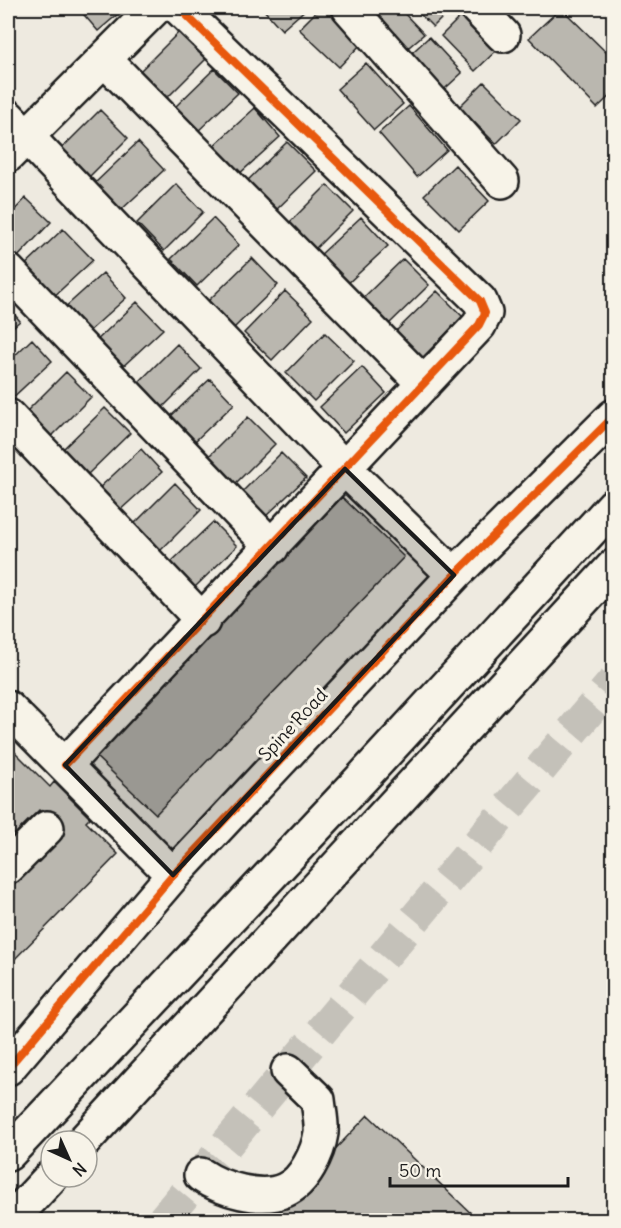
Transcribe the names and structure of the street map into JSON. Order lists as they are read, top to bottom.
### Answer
{
  "streets": {
    "street": ["Spine Road"]
  },
  "scale_bar": "50 m",
  "north": "bottom right"
}
